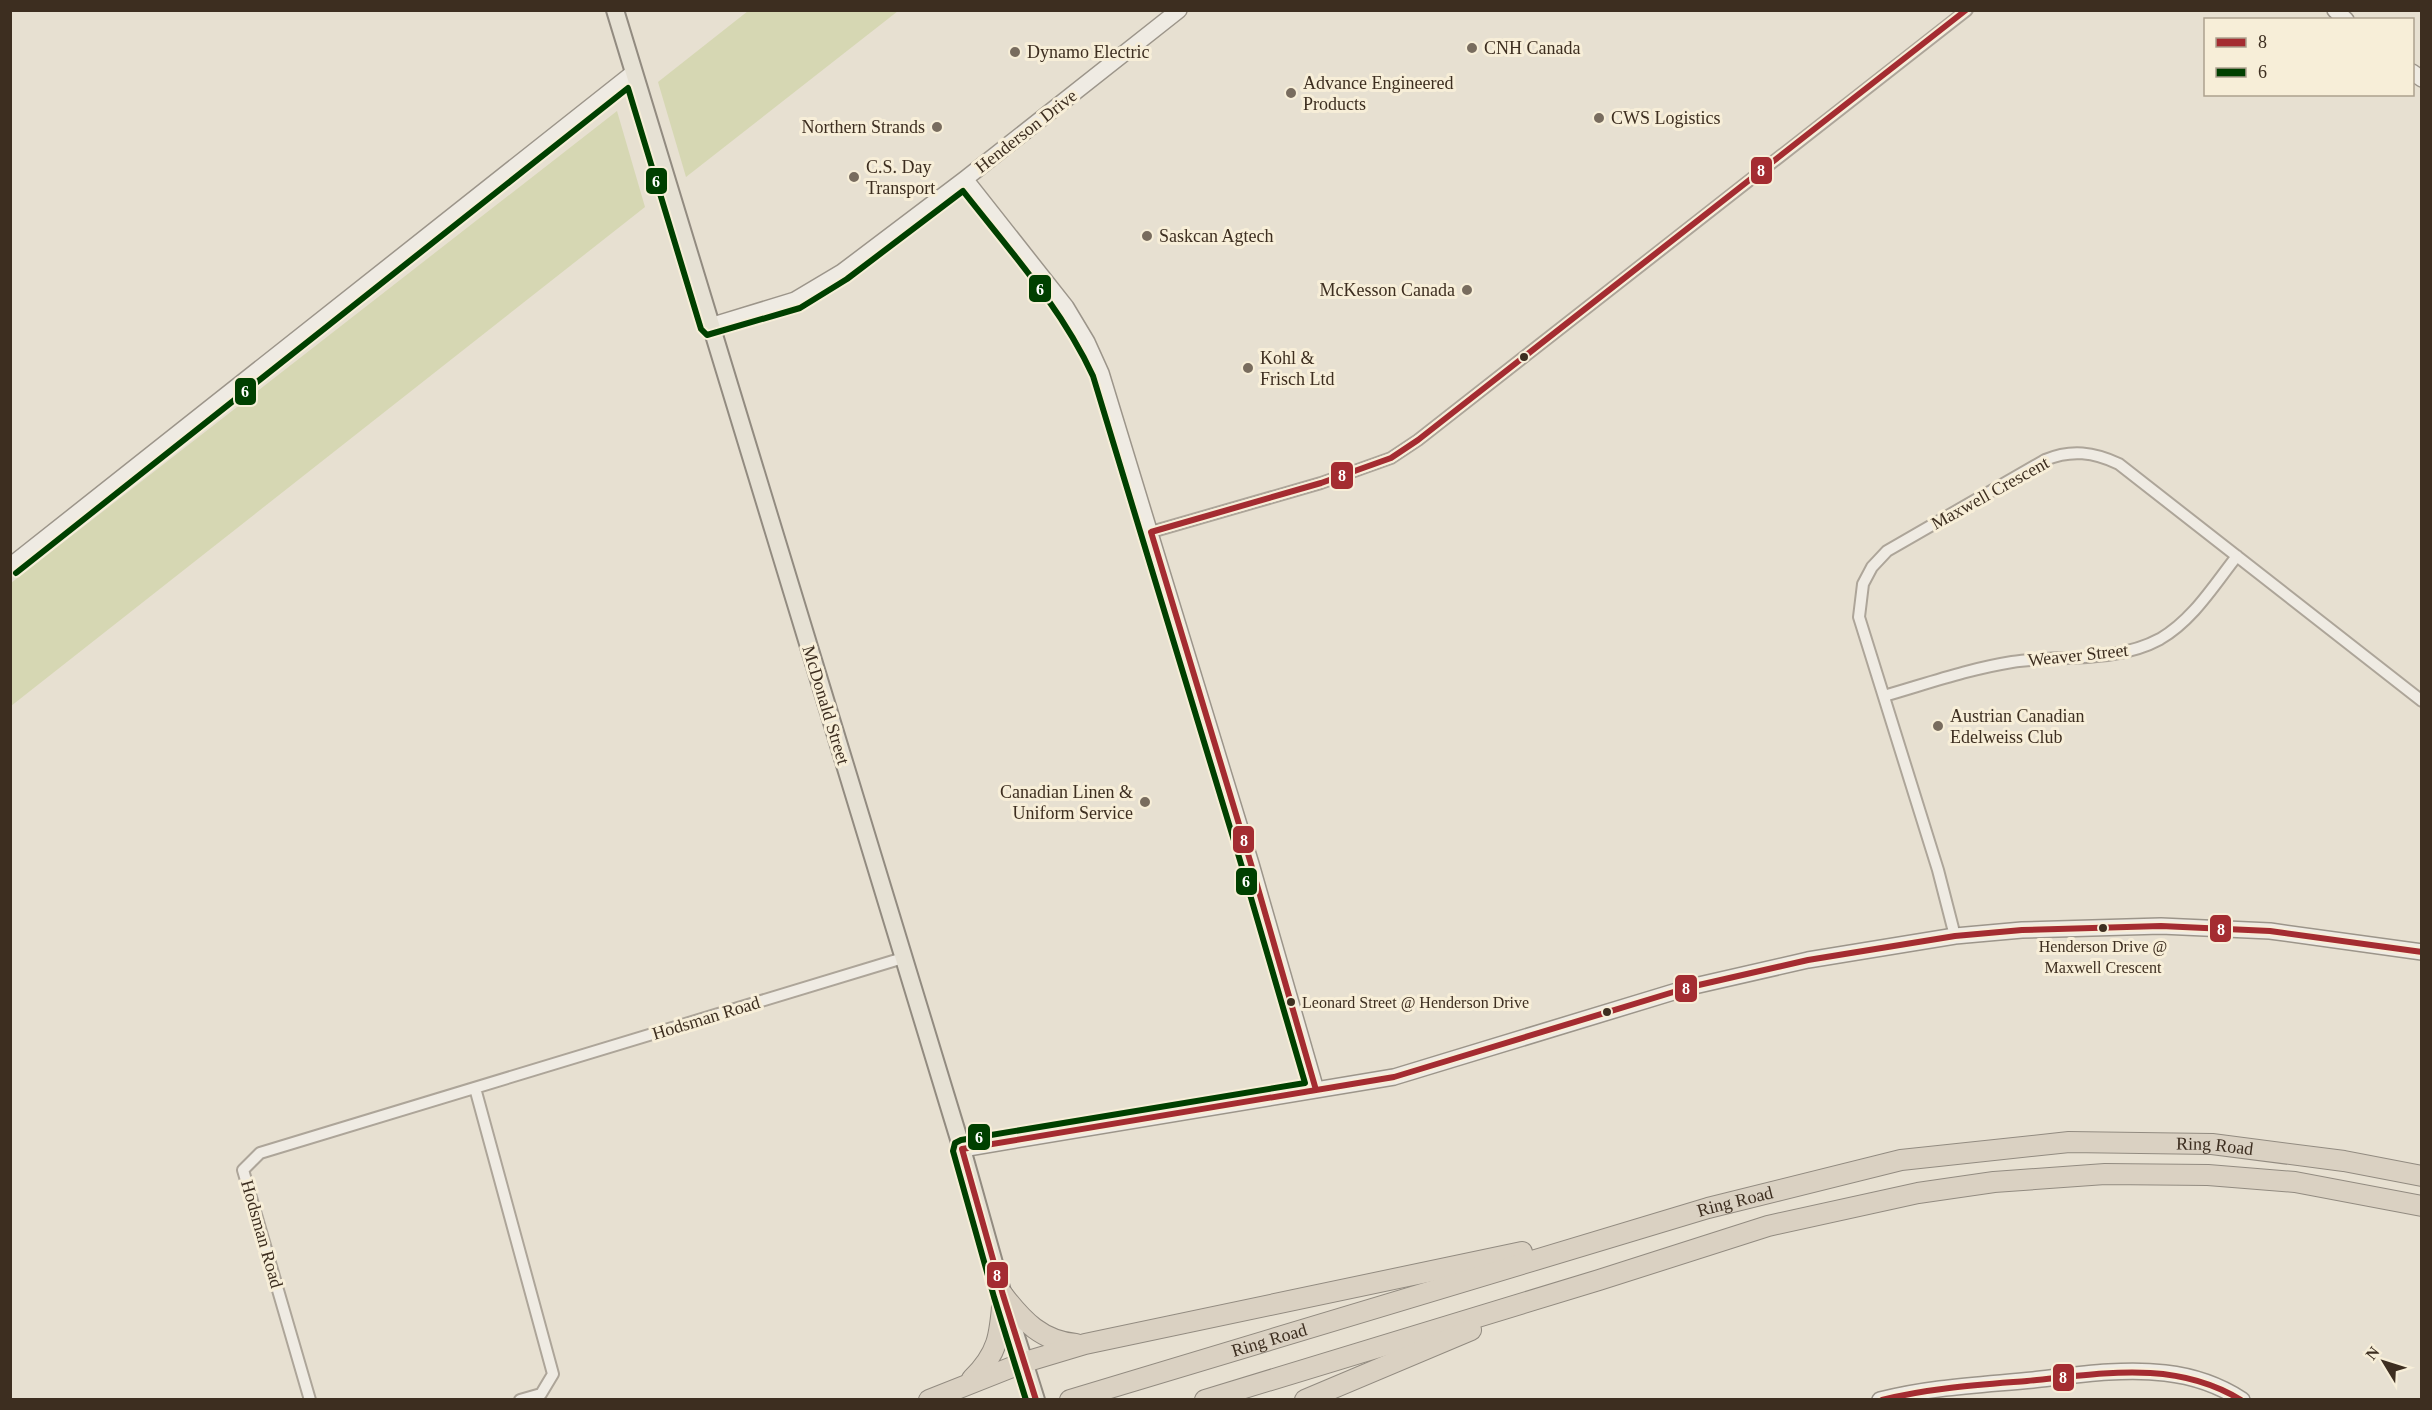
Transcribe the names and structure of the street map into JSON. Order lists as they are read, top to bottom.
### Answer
{
  "streets": {
    "highway": ["Ring Road"],
    "main road": ["McDonald Street"],
    "street": [
      "Henderson Drive",
      "Maxwell Crescent",
      "Weaver Street",
      "Hodsman Road"
    ]
  },
  "crossings": [
    ["Henderson Drive", "McDonald Street"],
    ["Maxwell Crescent", "Weaver Street"],
    ["McDonald Street", "Hodsman Road"]
  ],
  "places": [
    "CNH Canada",
    "Dynamo Electric",
    "Advance Engineered Products",
    "CWS Logistics",
    "Northern Strands",
    "C.S. Day Transport",
    "Saskcan Agtech",
    "McKesson Canada",
    "Kohl & Frisch Ltd",
    "Austrian Canadian Edelweiss Club",
    "Canadian Linen & Uniform Service",
    "Henderson Drive @ Maxwell Crescent",
    "Leonard Street @ Henderson Drive"
  ],
  "lines": ["transit line 8", "transit line 6"],
  "legend": ["8", "6"],
  "north": "top left"
}
